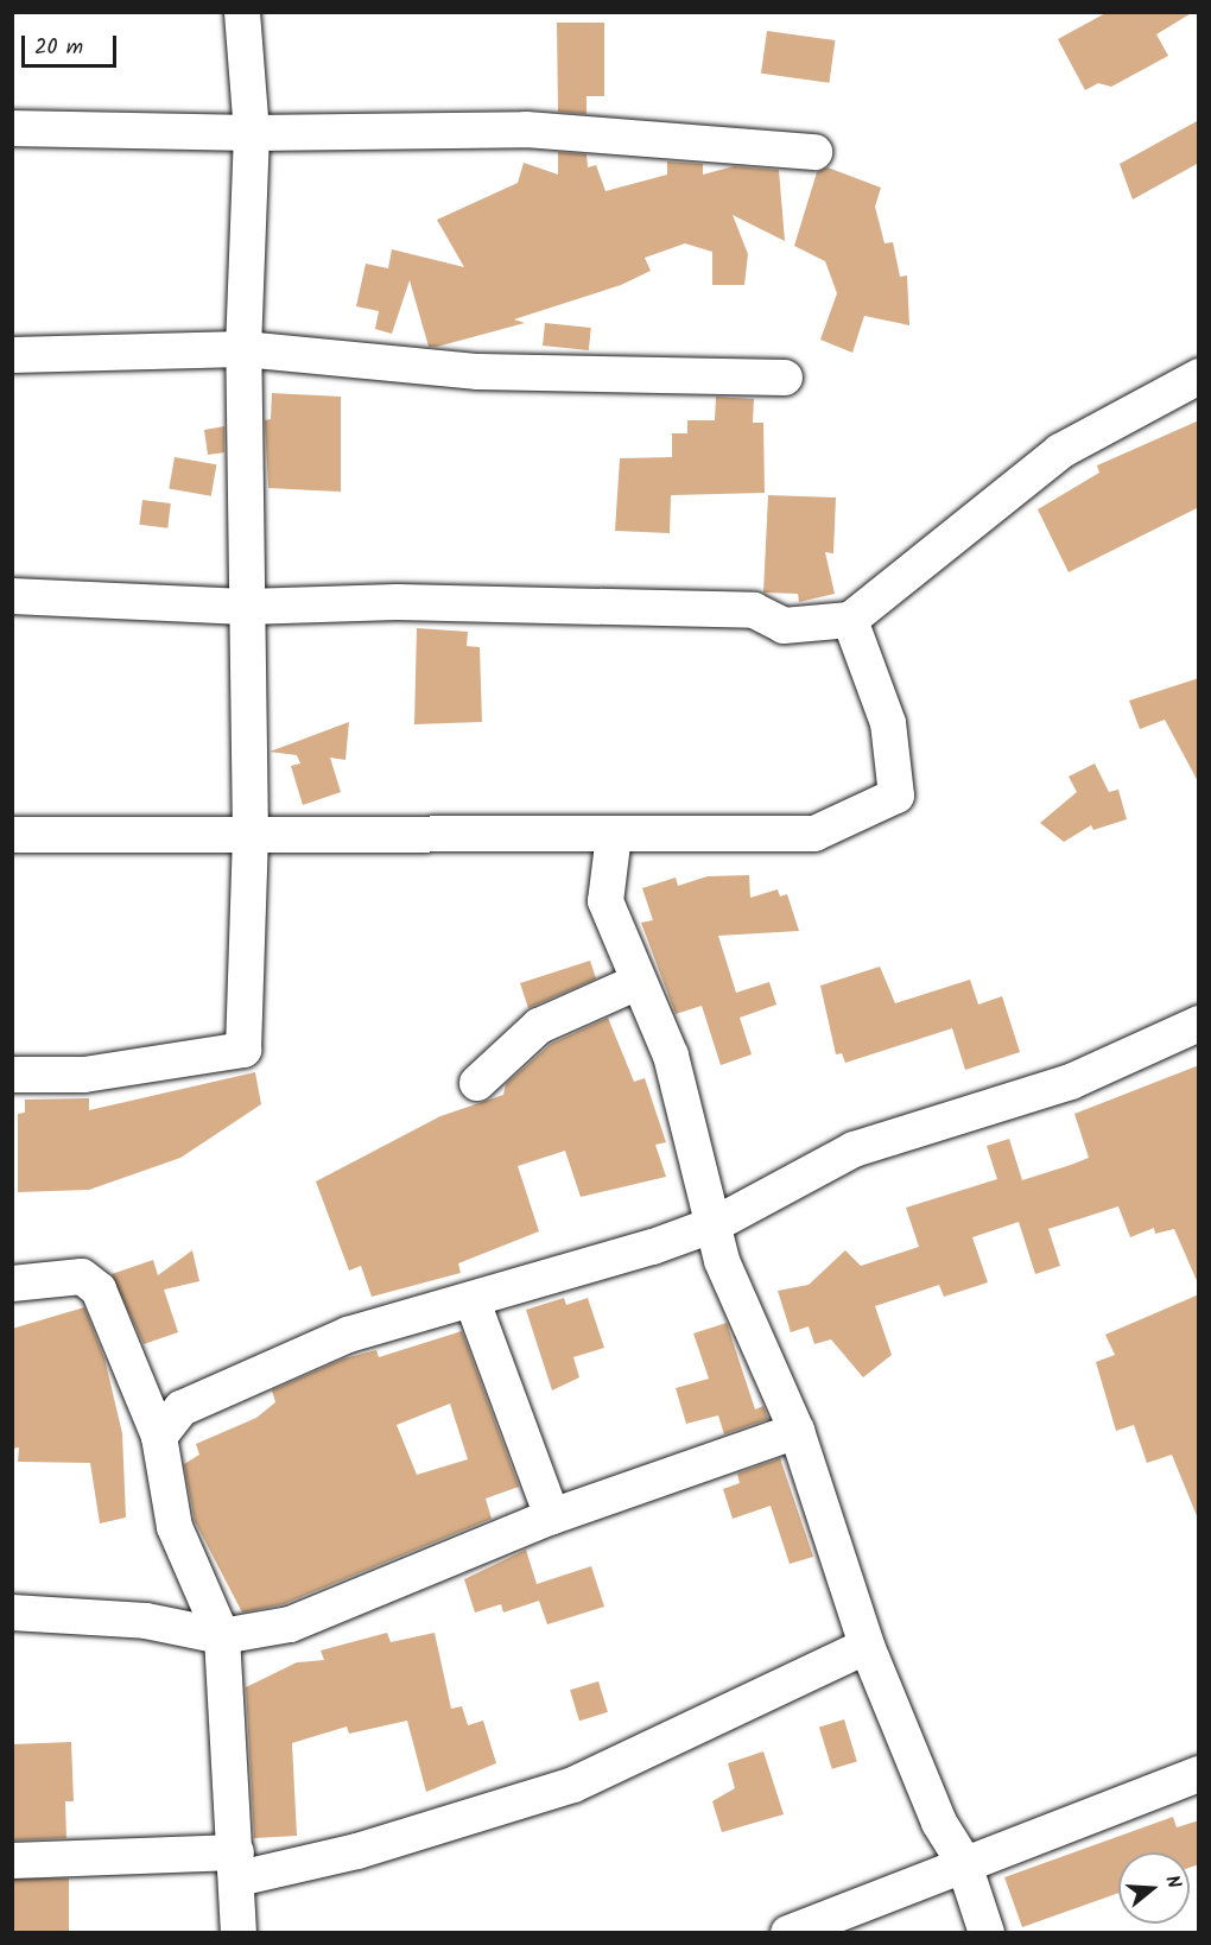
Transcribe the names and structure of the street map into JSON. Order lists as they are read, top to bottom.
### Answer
{
  "scale_bar": "20 m",
  "north": "right"
}
